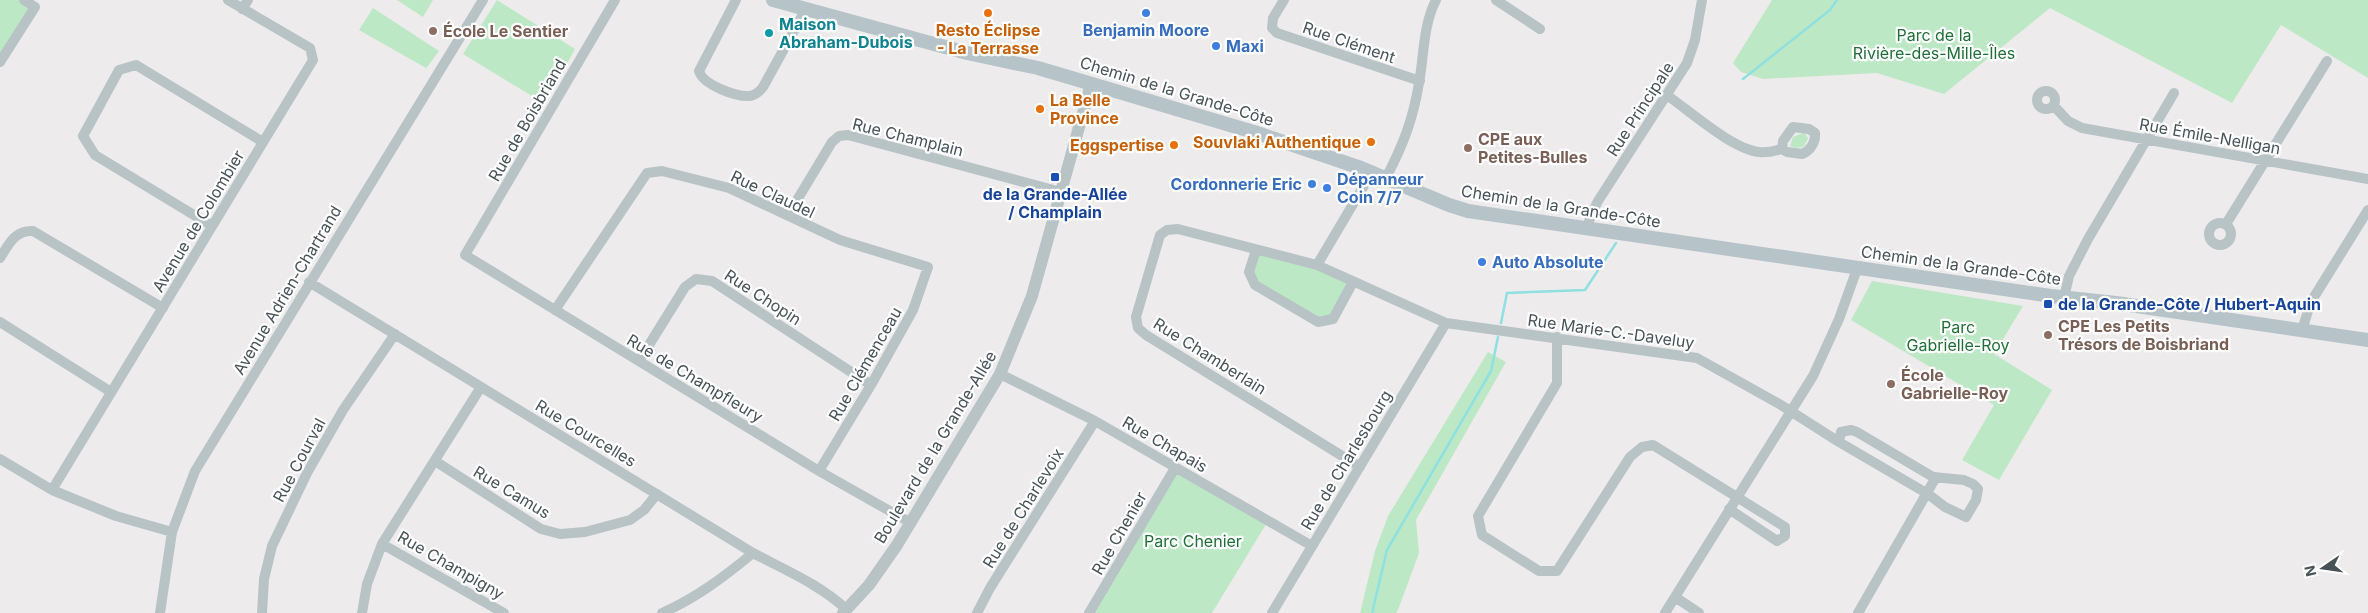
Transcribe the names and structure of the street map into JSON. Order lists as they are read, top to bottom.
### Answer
{
  "streets": {
    "main road": ["Chemin de la Grande-Côte"],
    "street": [
      "Rue Clément",
      "Rue Principale",
      "Rue de Boisbriand",
      "Rue Émile-Nelligan",
      "Rue Champlain",
      "Rue Claudel",
      "Avenue de Colombier",
      "Avenue Adrien-Chartrand",
      "Rue Chopin",
      "Rue Marie-C.-Daveluy",
      "Rue Chamberlain",
      "Rue Clémenceau",
      "Rue de Champfleury",
      "Rue Courcelles",
      "Rue Chapais",
      "Boulevard de la Grande-Allée",
      "Rue Courval",
      "Rue de Charlesbourg",
      "Rue Camus",
      "Rue de Charlevoix",
      "Rue Chenier",
      "Rue Champigny"
    ]
  },
  "crossings": [
    ["Chemin de la Grande-Côte", "Rue Principale"],
    ["Chemin de la Grande-Côte", "Boulevard de la Grande-Allée"],
    ["Rue de Boisbriand", "Rue de Champfleury"],
    ["Rue Champlain", "Rue Claudel"],
    ["Rue Champlain", "Boulevard de la Grande-Allée"],
    ["Rue Claudel", "Rue Clémenceau"],
    ["Rue Claudel", "Rue de Champfleury"],
    ["Avenue Adrien-Chartrand", "Rue Courcelles"],
    ["Rue Chopin", "Rue Clémenceau"],
    ["Rue Chopin", "Rue de Champfleury"],
    ["Rue Marie-C.-Daveluy", "Rue Chamberlain"],
    ["Rue Marie-C.-Daveluy", "Rue de Charlesbourg"],
    ["Rue Chamberlain", "Rue de Charlesbourg"],
    ["Rue Clémenceau", "Rue de Champfleury"],
    ["Rue de Champfleury", "Boulevard de la Grande-Allée"],
    ["Rue Courcelles", "Boulevard de la Grande-Allée"],
    ["Rue Courcelles", "Rue Courval"],
    ["Rue Courcelles", "Rue Camus"],
    ["Rue Chapais", "Boulevard de la Grande-Allée"],
    ["Rue Chapais", "Rue de Charlesbourg"],
    ["Rue Chapais", "Rue de Charlevoix"],
    ["Rue Chapais", "Rue Chenier"]
  ],
  "parks": ["Parc de la Rivière-des-Mille-Îles", "Parc Gabrielle-Roy", "Parc Chenier"],
  "places": {
    "other": [
      "Resto Éclipse - La Terrasse",
      "Benjamin Moore",
      "École Le Sentier",
      "Maison Abraham-Dubois",
      "Maxi",
      "La Belle Province",
      "Souvlaki Authentique",
      "Eggspertise",
      "CPE aux Petites-Bulles",
      "Cordonnerie Eric",
      "Dépanneur Coin 7/7",
      "Auto Absolute",
      "CPE Les Petits Trésors de Boisbriand",
      "École Gabrielle-Roy"
    ],
    "transit": ["de la Grande-Allée / Champlain", "de la Grande-Côte / Hubert-Aquin"]
  },
  "north": "left"
}
